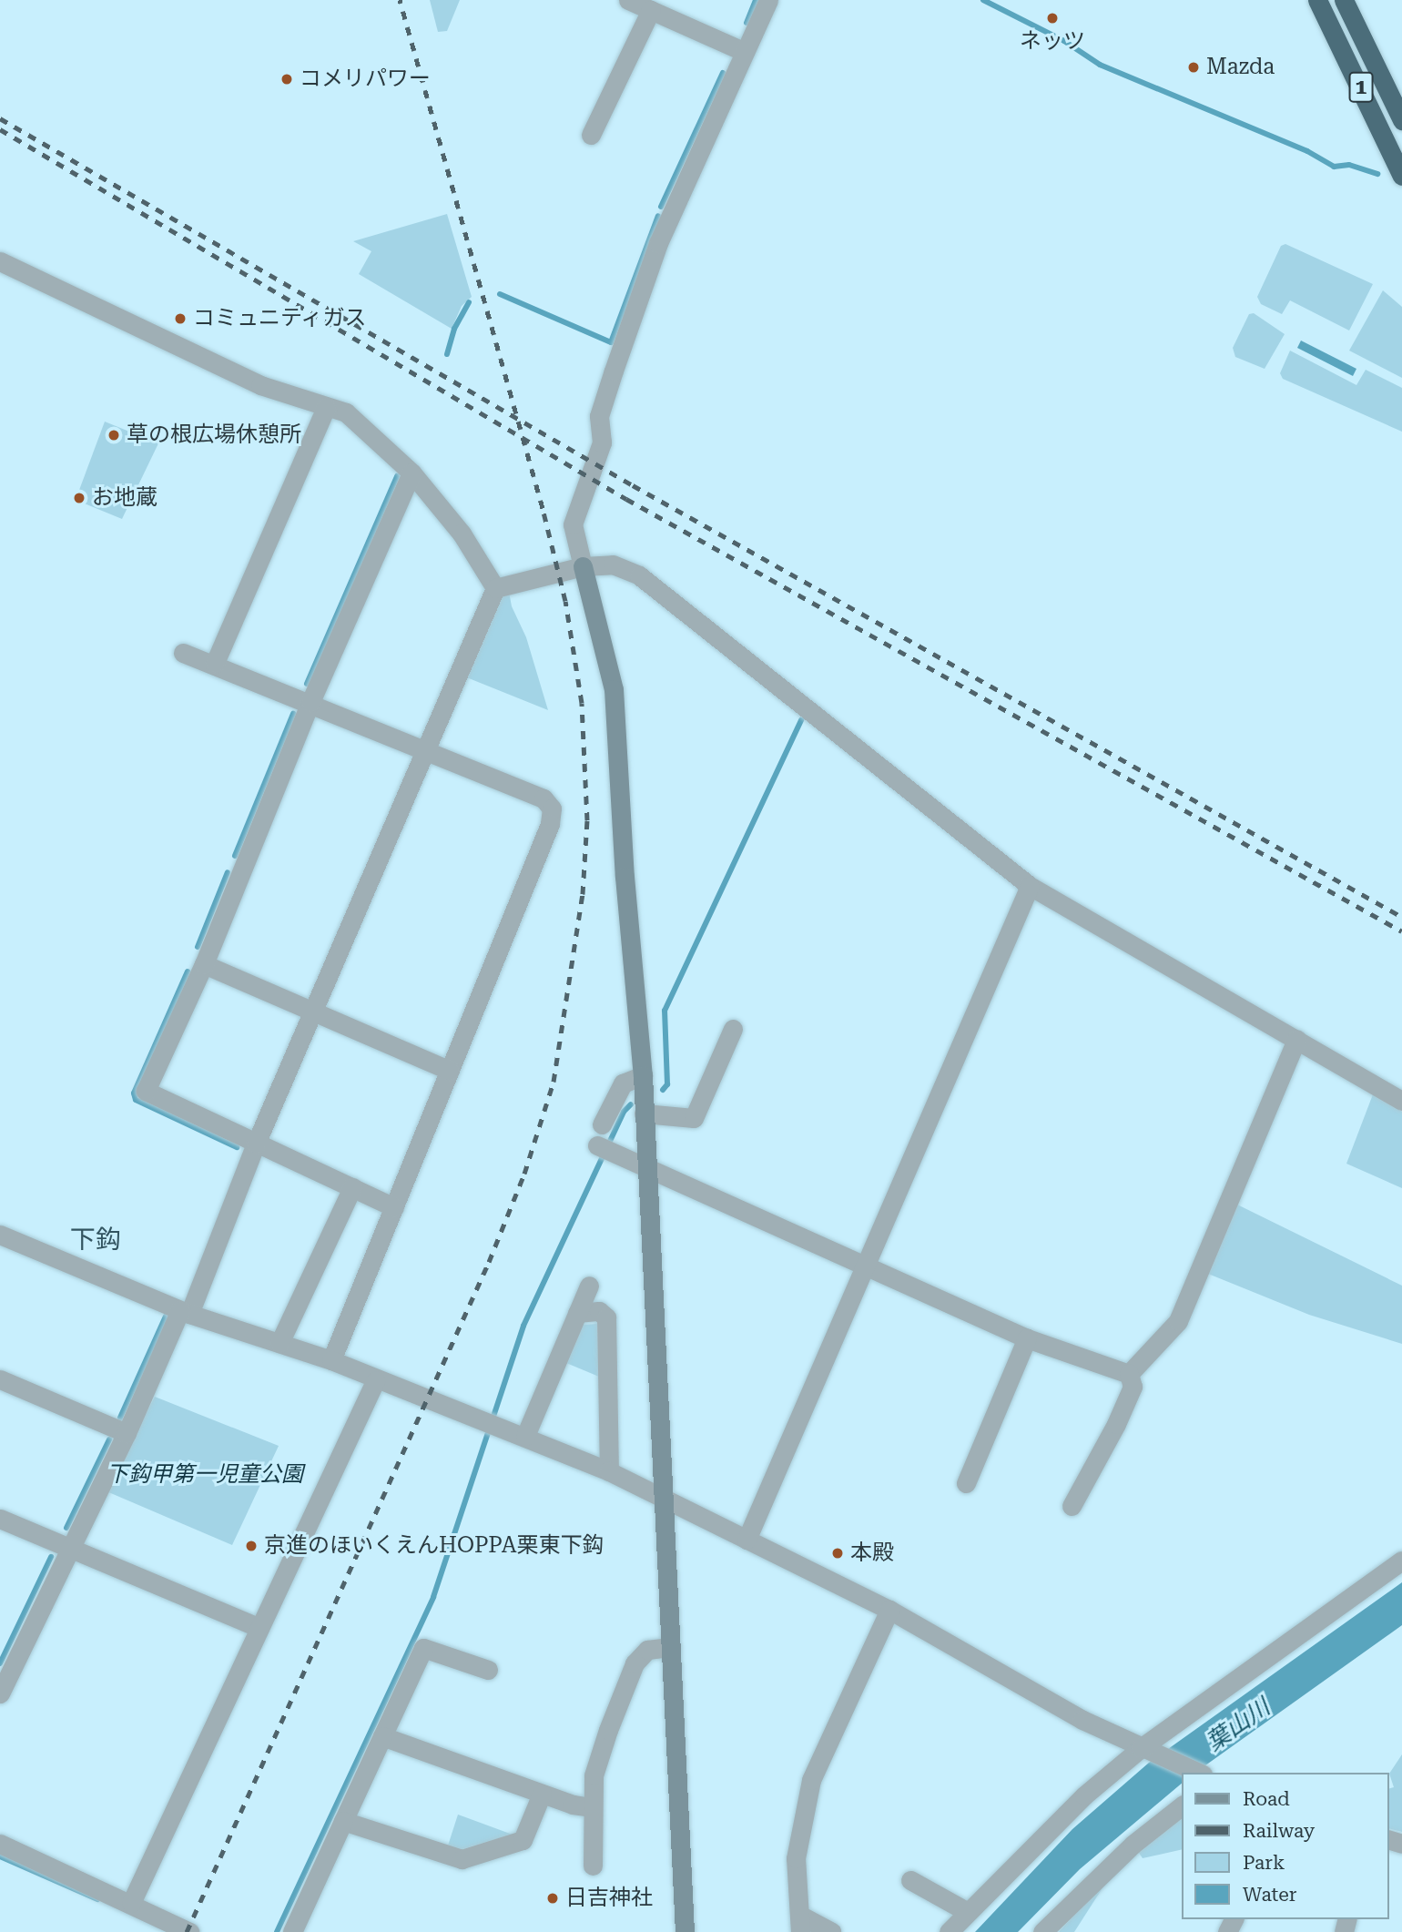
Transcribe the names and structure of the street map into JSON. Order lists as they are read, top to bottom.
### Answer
{
  "streets": {
    "highway": ["1"]
  },
  "districts": ["下鈎"],
  "water": ["葉山川"],
  "parks": ["下鈎甲第一児童公園"],
  "places": [
    "ネッツ",
    "Mazda",
    "コメリパワー",
    "コミュニティガス",
    "草の根広場休憩所",
    "お地蔵",
    "京進のほいくえんHOPPA栗東下鈎",
    "本殿",
    "日吉神社"
  ],
  "legend": [
    "Road",
    "Railway",
    "Park",
    "Water"
  ]
}
